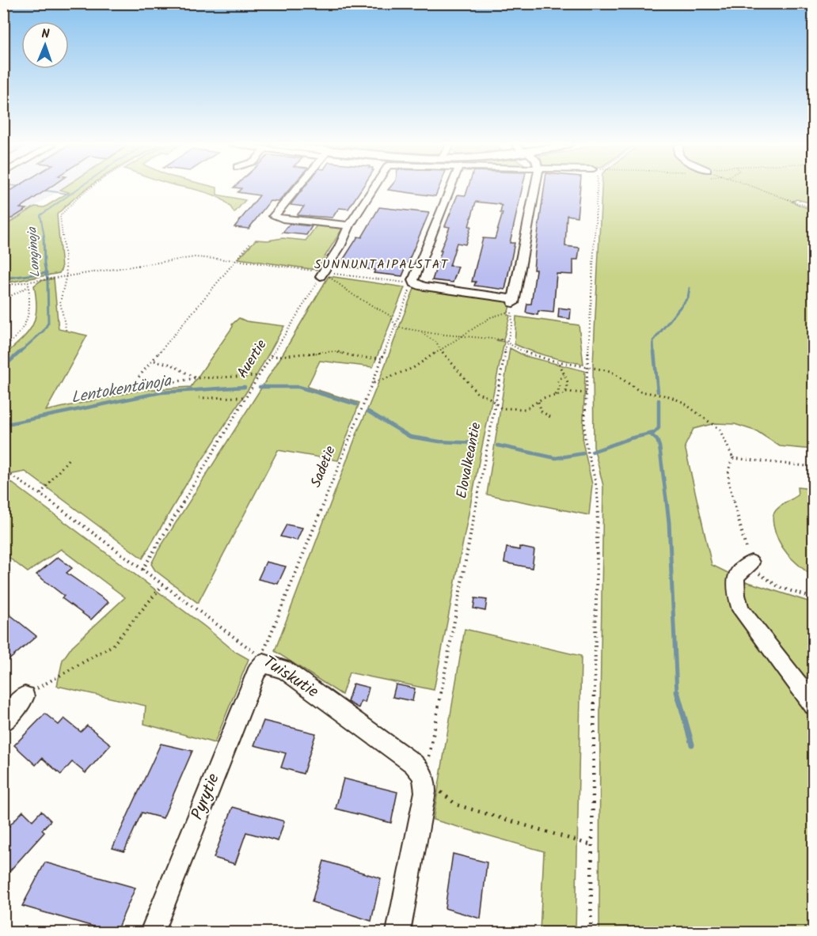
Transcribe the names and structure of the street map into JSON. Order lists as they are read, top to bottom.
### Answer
{
  "streets": {
    "street": ["Tuiskutie", "Pyrytie"],
    "path": ["Auertie", "Elovalkeantie", "Sadetie"]
  },
  "crossings": [
    ["Auertie", "Tuiskutie"],
    ["Elovalkeantie", "Tuiskutie"],
    ["Sadetie", "Tuiskutie"],
    ["Sadetie", "Pyrytie"],
    ["Tuiskutie", "Pyrytie"]
  ],
  "districts": ["SUNNUNTAIPALSTAT"],
  "water": ["Longinoja", "Lentokentänoja"],
  "north": "top"
}
